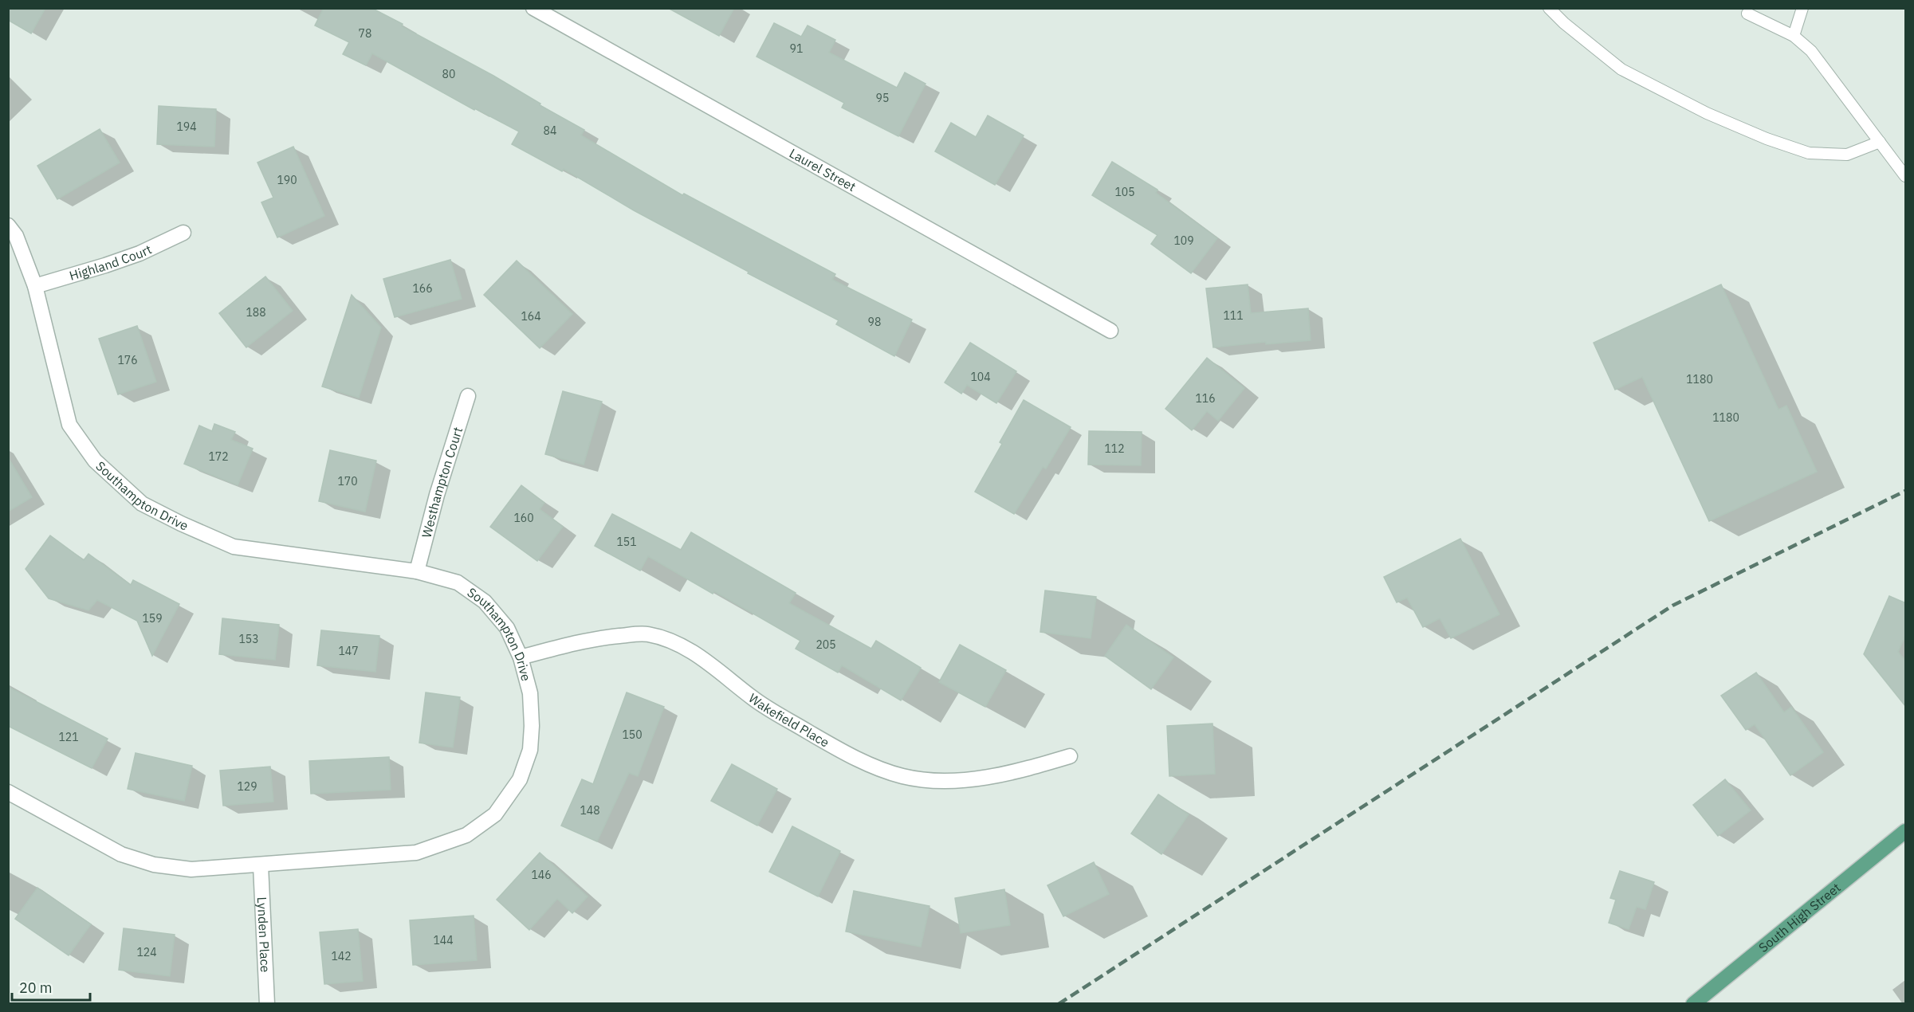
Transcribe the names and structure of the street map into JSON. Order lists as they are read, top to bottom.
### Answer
{
  "streets": {
    "main road": ["South High Street"],
    "street": [
      "Laurel Street",
      "Highland Court",
      "Westhampton Court",
      "Southampton Drive",
      "Wakefield Place",
      "Lynden Place"
    ]
  },
  "crossings": [
    ["Highland Court", "Southampton Drive"],
    ["Westhampton Court", "Southampton Drive"],
    ["Southampton Drive", "Wakefield Place"],
    ["Southampton Drive", "Lynden Place"]
  ],
  "house_numbers": [
    "78",
    "91",
    "80",
    "95",
    "194",
    "84",
    "190",
    "105",
    "109",
    "166",
    "188",
    "111",
    "164",
    "98",
    "176",
    "104",
    "1180",
    "116",
    "1180",
    "112",
    "172",
    "170",
    "160",
    "151",
    "159",
    "153",
    "205",
    "147",
    "150",
    "121",
    "129",
    "148",
    "146",
    "144",
    "124",
    "142"
  ],
  "scale_bar": "20 m"
}
